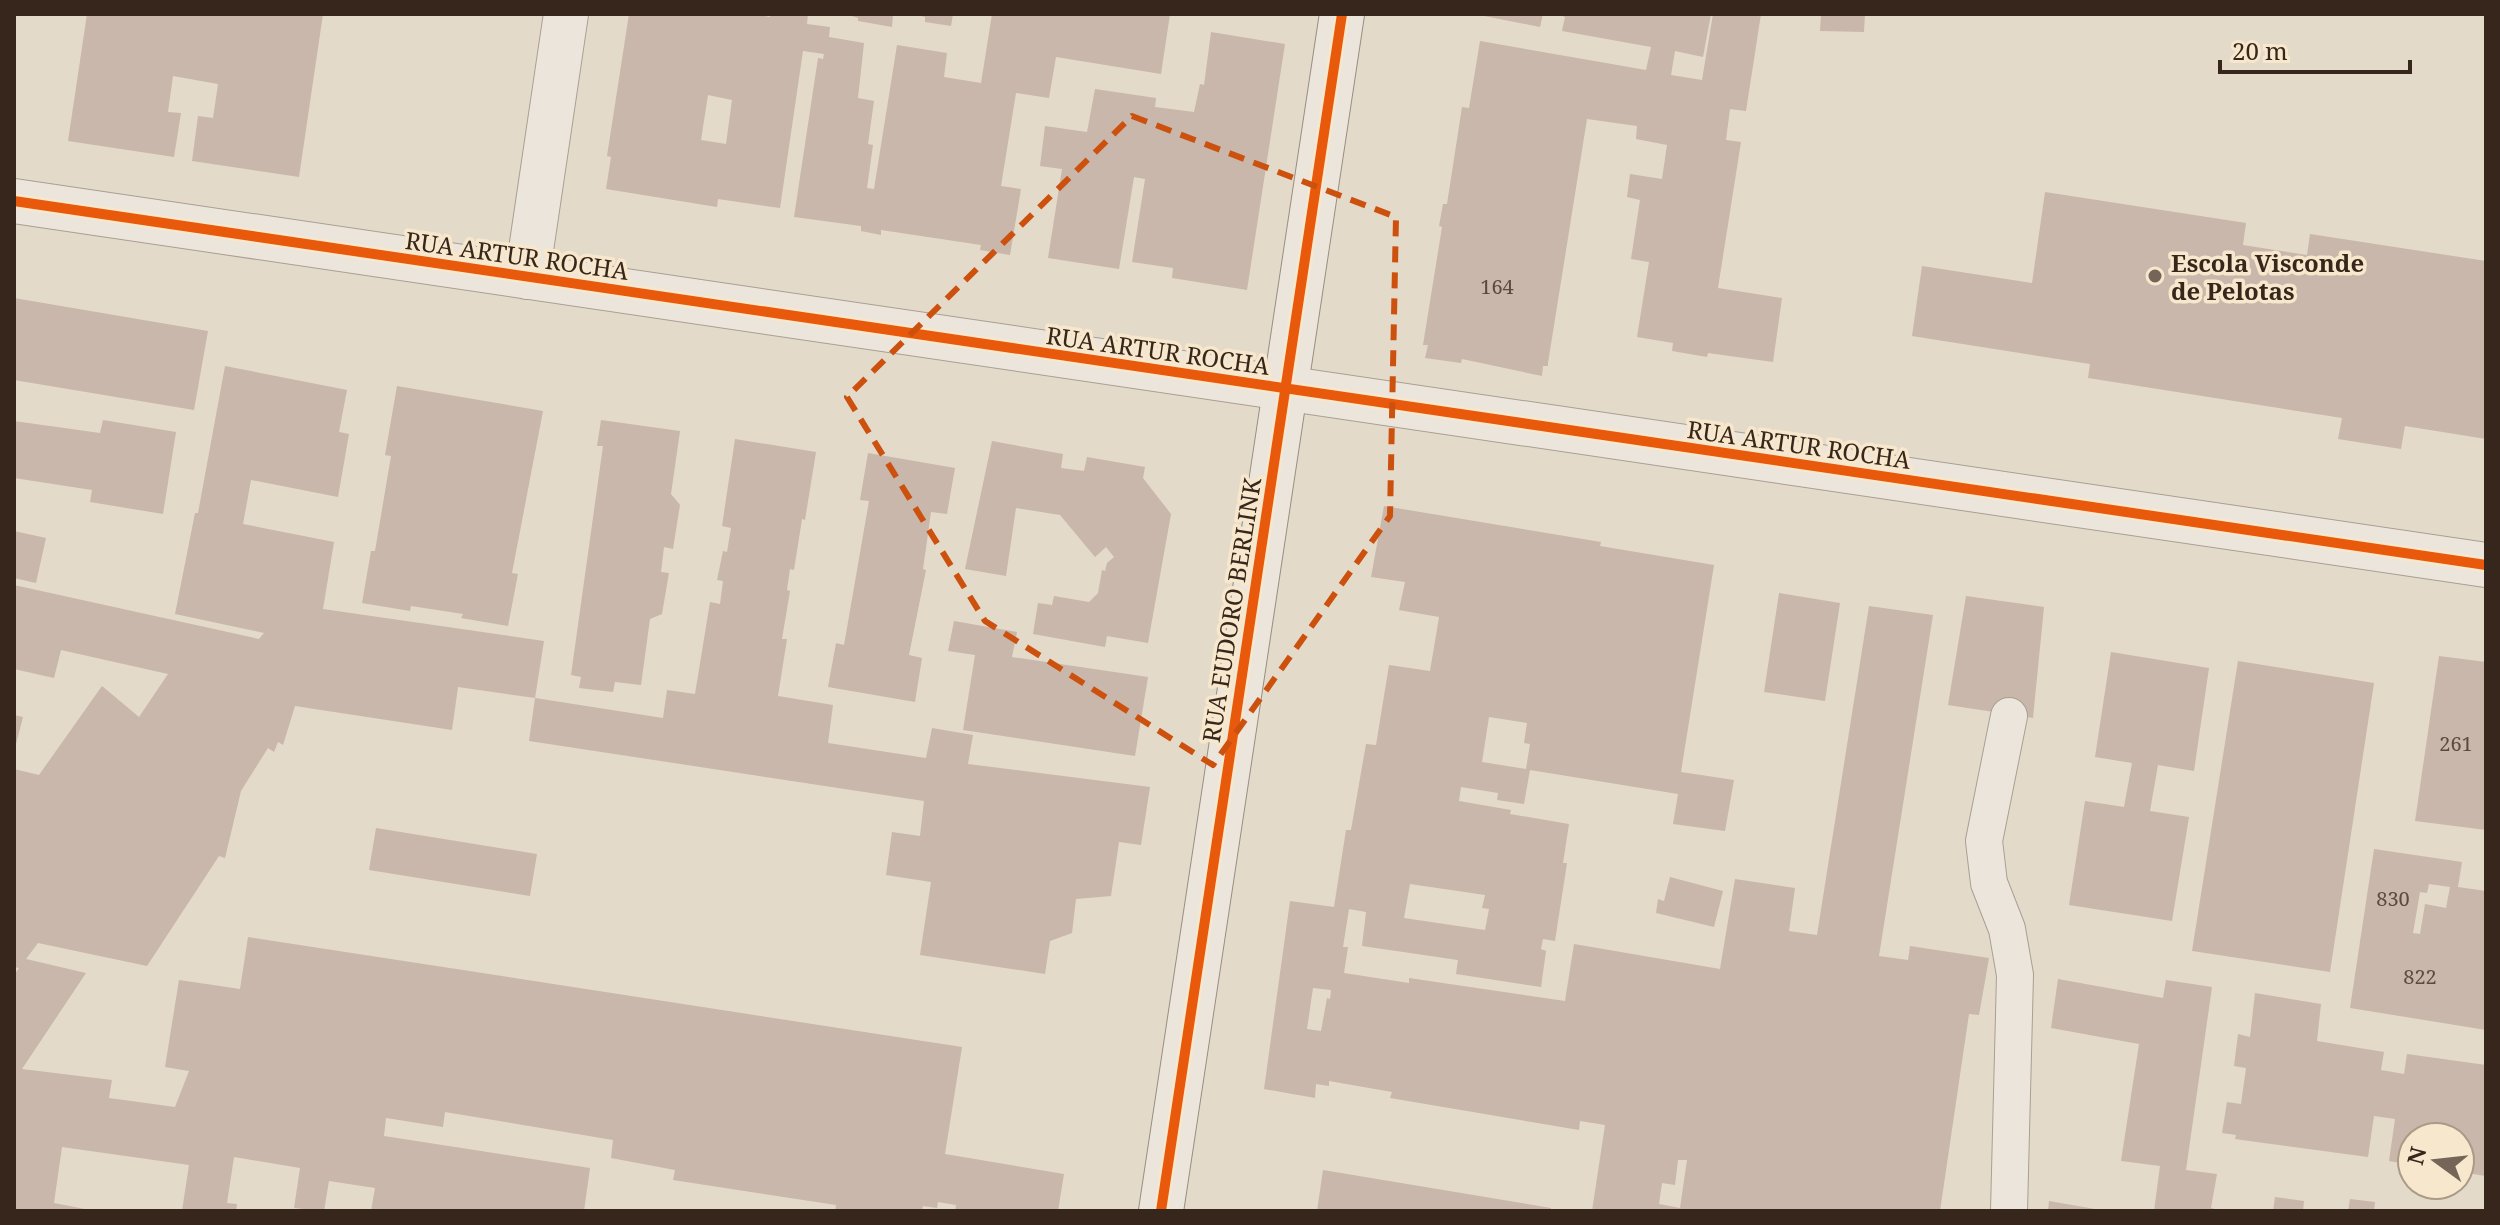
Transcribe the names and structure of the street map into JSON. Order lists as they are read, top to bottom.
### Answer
{
  "streets": {
    "street": ["RUA ARTUR ROCHA", "RUA EUDORO BERLINK"]
  },
  "crossings": [
    ["RUA ARTUR ROCHA", "RUA EUDORO BERLINK"]
  ],
  "places": ["Escola Visconde de Pelotas"],
  "house_numbers": [
    "164",
    "261",
    "830",
    "822"
  ],
  "scale_bar": "20 m",
  "north": "left"
}
